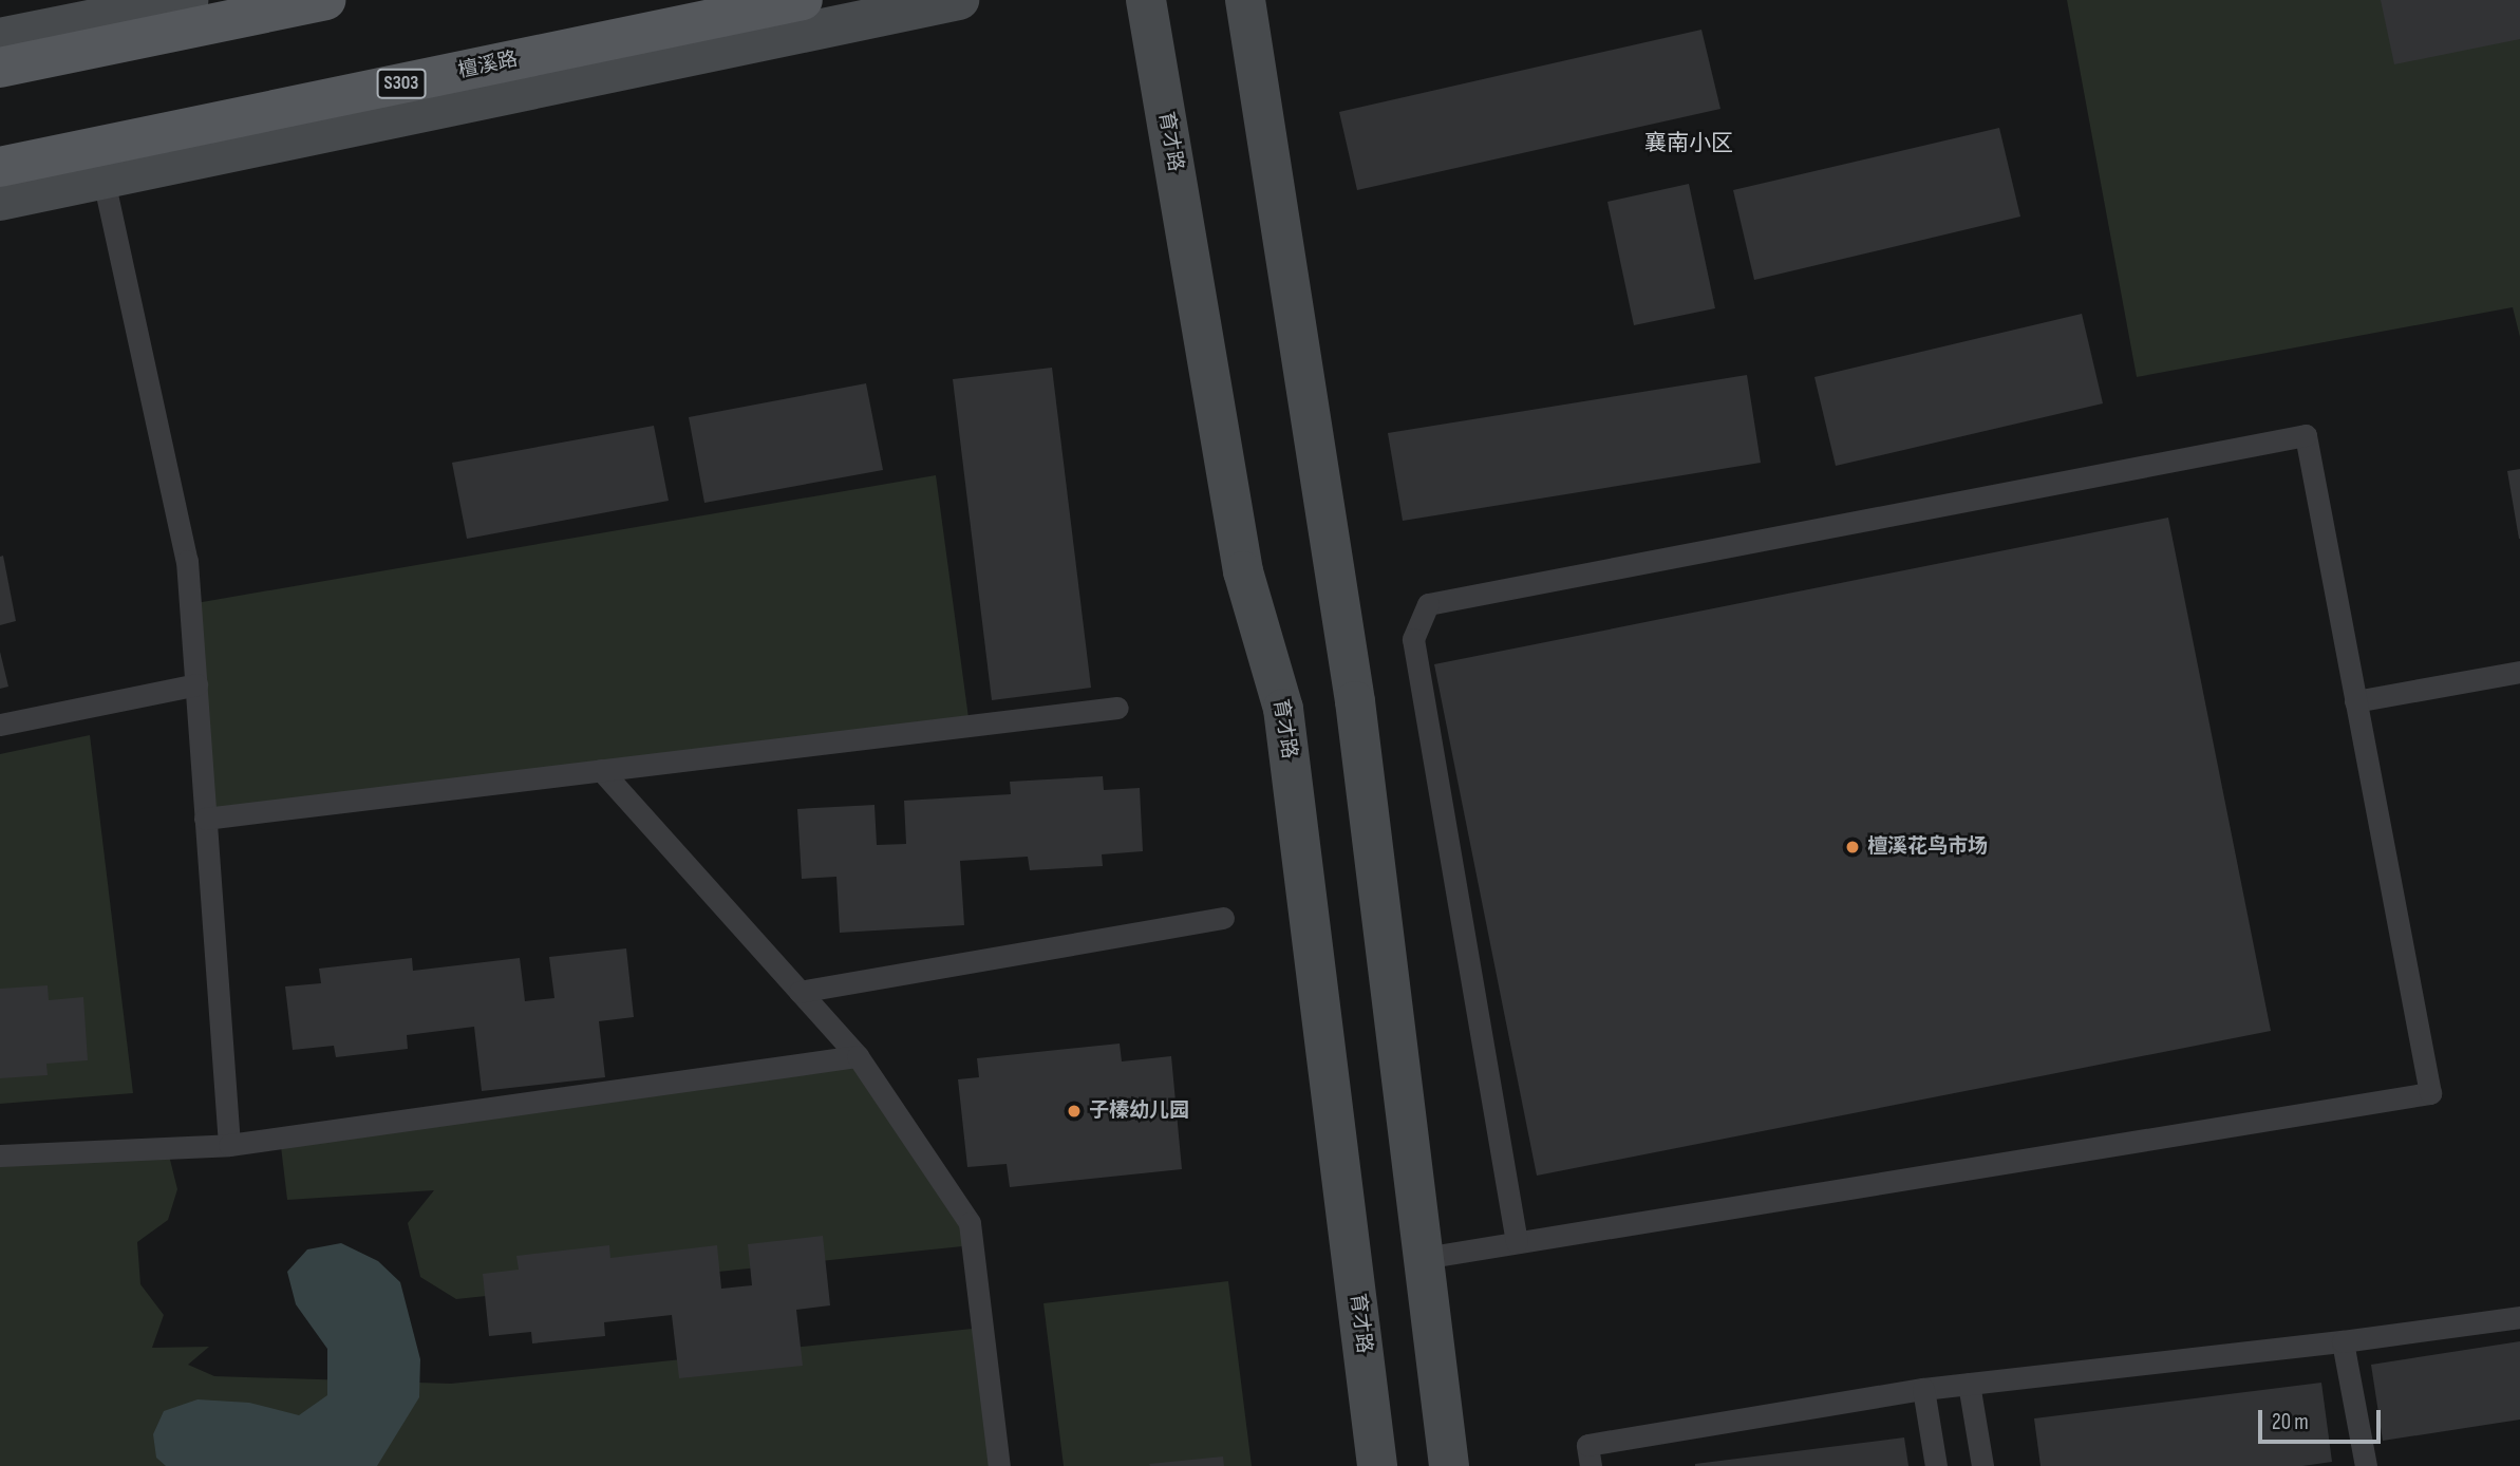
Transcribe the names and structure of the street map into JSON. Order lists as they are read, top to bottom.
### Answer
{
  "streets": {
    "main road": ["檀溪路", "S303"],
    "street": ["育才路"]
  },
  "districts": ["襄南小区"],
  "places": ["檀溪花鸟市场", "子榛幼儿园"],
  "scale_bar": "20 m"
}
